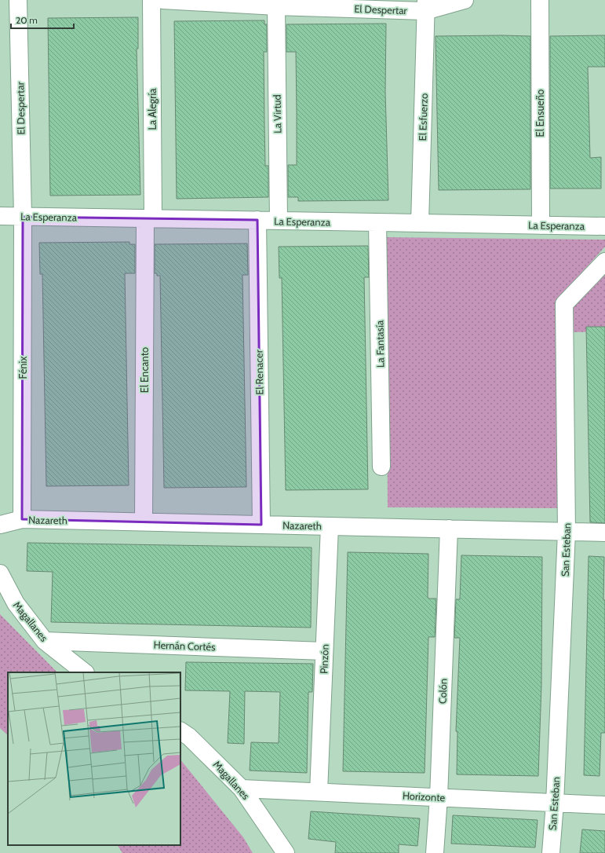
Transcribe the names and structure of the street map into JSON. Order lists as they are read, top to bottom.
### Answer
{
  "streets": {
    "street": [
      "El Despertar",
      "La Alegría",
      "El Ensueño",
      "La Virtud",
      "El Esfuerzo",
      "La Esperanza",
      "La Fantasía",
      "Fénix",
      "El Encanto",
      "El Renacer",
      "Nazareth",
      "San Esteban",
      "Magallanes",
      "Hernán Cortés",
      "Pinzón",
      "Colón",
      "Horizonte"
    ]
  },
  "crossings": [
    ["El Despertar", "La Virtud"],
    ["El Despertar", "El Esfuerzo"],
    ["El Despertar", "La Esperanza"],
    ["El Despertar", "Fénix"],
    ["La Alegría", "La Esperanza"],
    ["La Alegría", "El Encanto"],
    ["El Ensueño", "La Esperanza"],
    ["La Virtud", "La Esperanza"],
    ["El Esfuerzo", "La Esperanza"],
    ["La Esperanza", "La Fantasía"],
    ["La Esperanza", "Fénix"],
    ["La Esperanza", "El Encanto"],
    ["La Esperanza", "El Renacer"],
    ["Fénix", "Nazareth"],
    ["El Encanto", "Nazareth"],
    ["El Renacer", "Nazareth"],
    ["Nazareth", "San Esteban"],
    ["Nazareth", "Pinzón"],
    ["Nazareth", "Colón"],
    ["San Esteban", "Horizonte"],
    ["Magallanes", "Hernán Cortés"],
    ["Magallanes", "Horizonte"],
    ["Hernán Cortés", "Pinzón"],
    ["Pinzón", "Horizonte"],
    ["Colón", "Horizonte"]
  ],
  "scale_bar": "20 m"
}
